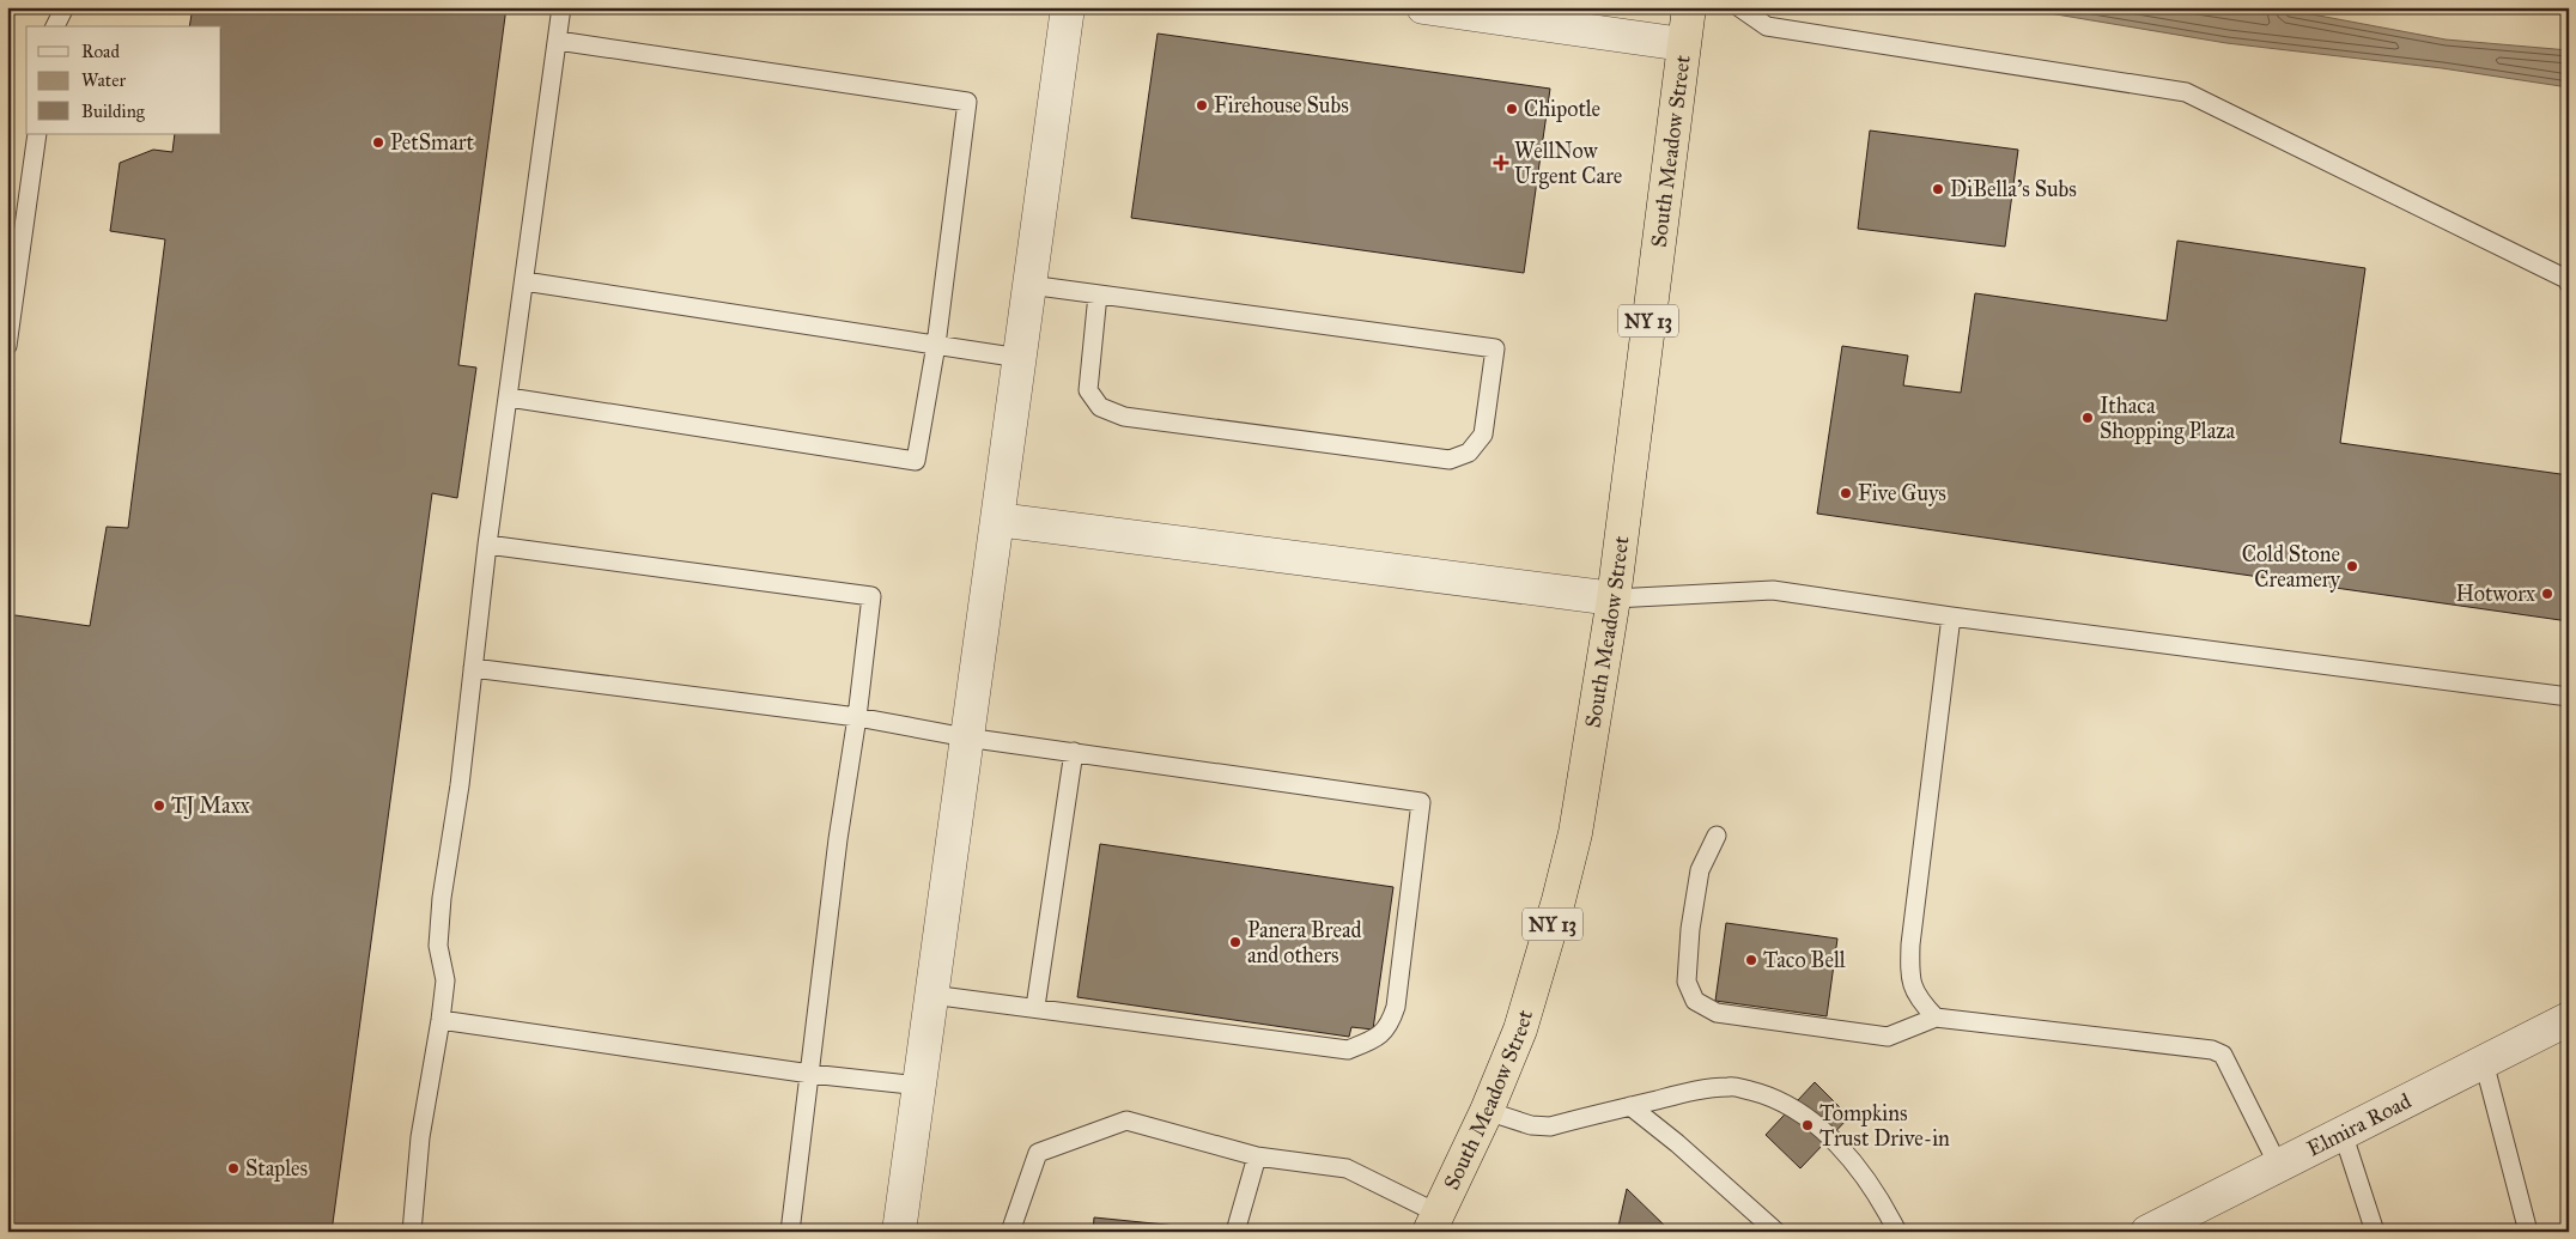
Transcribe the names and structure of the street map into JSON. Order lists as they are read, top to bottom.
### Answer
{
  "streets": {
    "highway": ["South Meadow Street", "NY 13"],
    "street": ["Elmira Road"]
  },
  "places": {
    "other": [
      "Firehouse Subs",
      "Chipotle",
      "PetSmart",
      "DiBella's Subs",
      "Ithaca Shopping Plaza",
      "Five Guys",
      "Cold Stone Creamery",
      "Hotworx",
      "TJ Maxx",
      "Panera Bread and others",
      "Taco Bell",
      "Tompkins Trust Drive-in",
      "Staples"
    ],
    "health": ["WellNow Urgent Care"]
  },
  "legend": ["Road", "Water", "Building"]
}
